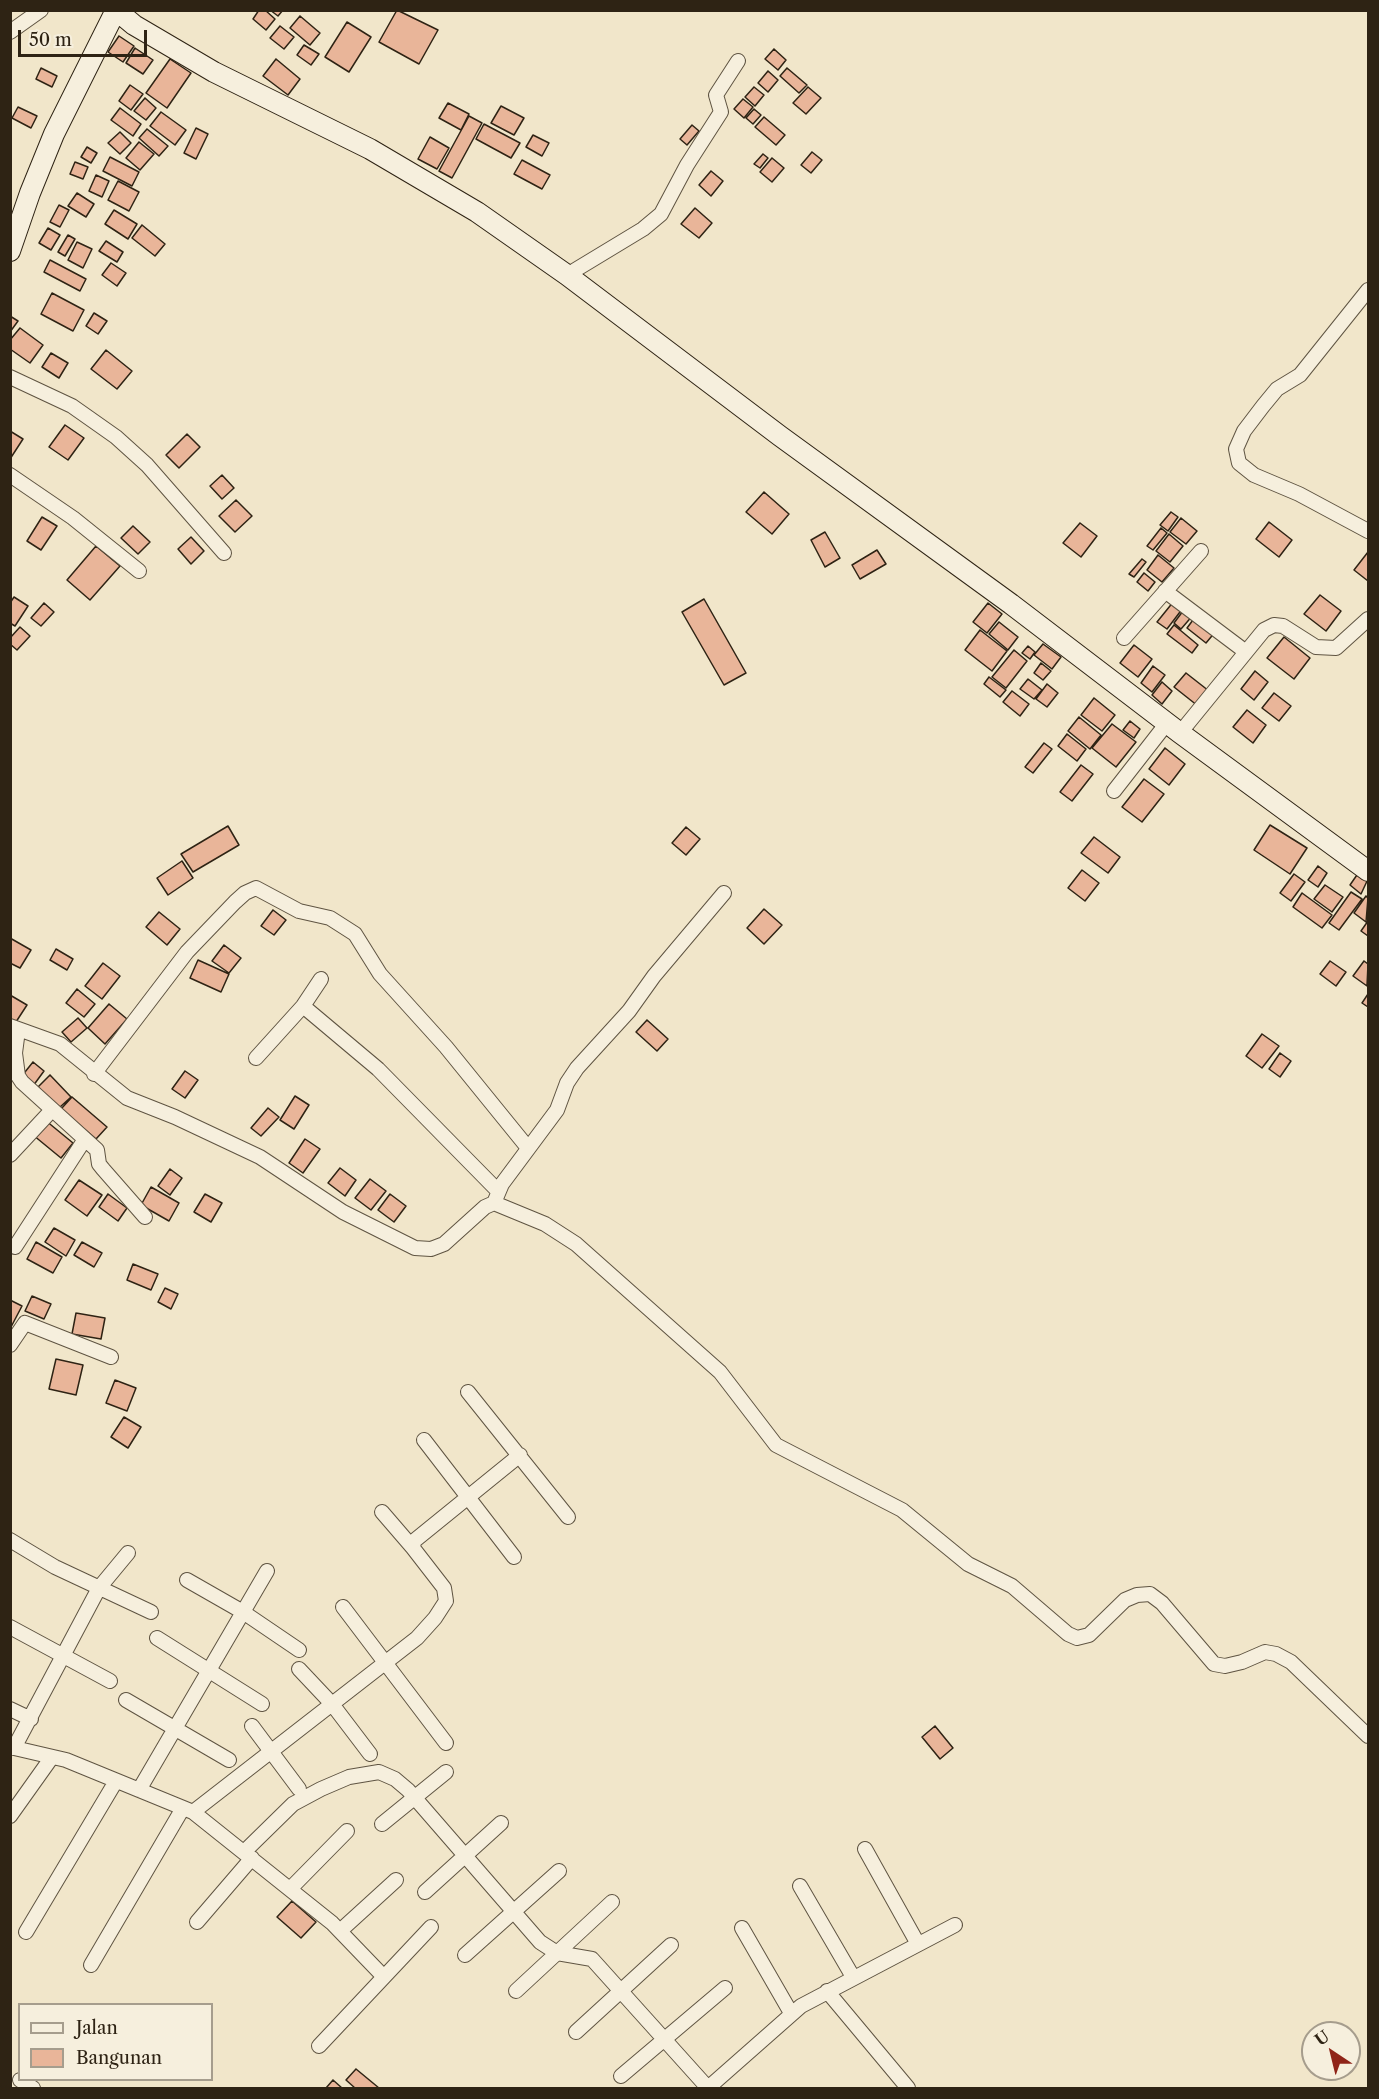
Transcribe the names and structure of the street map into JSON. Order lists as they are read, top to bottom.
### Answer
{
  "legend": ["Jalan", "Bangunan"],
  "scale_bar": "50 m",
  "north": "top left"
}
